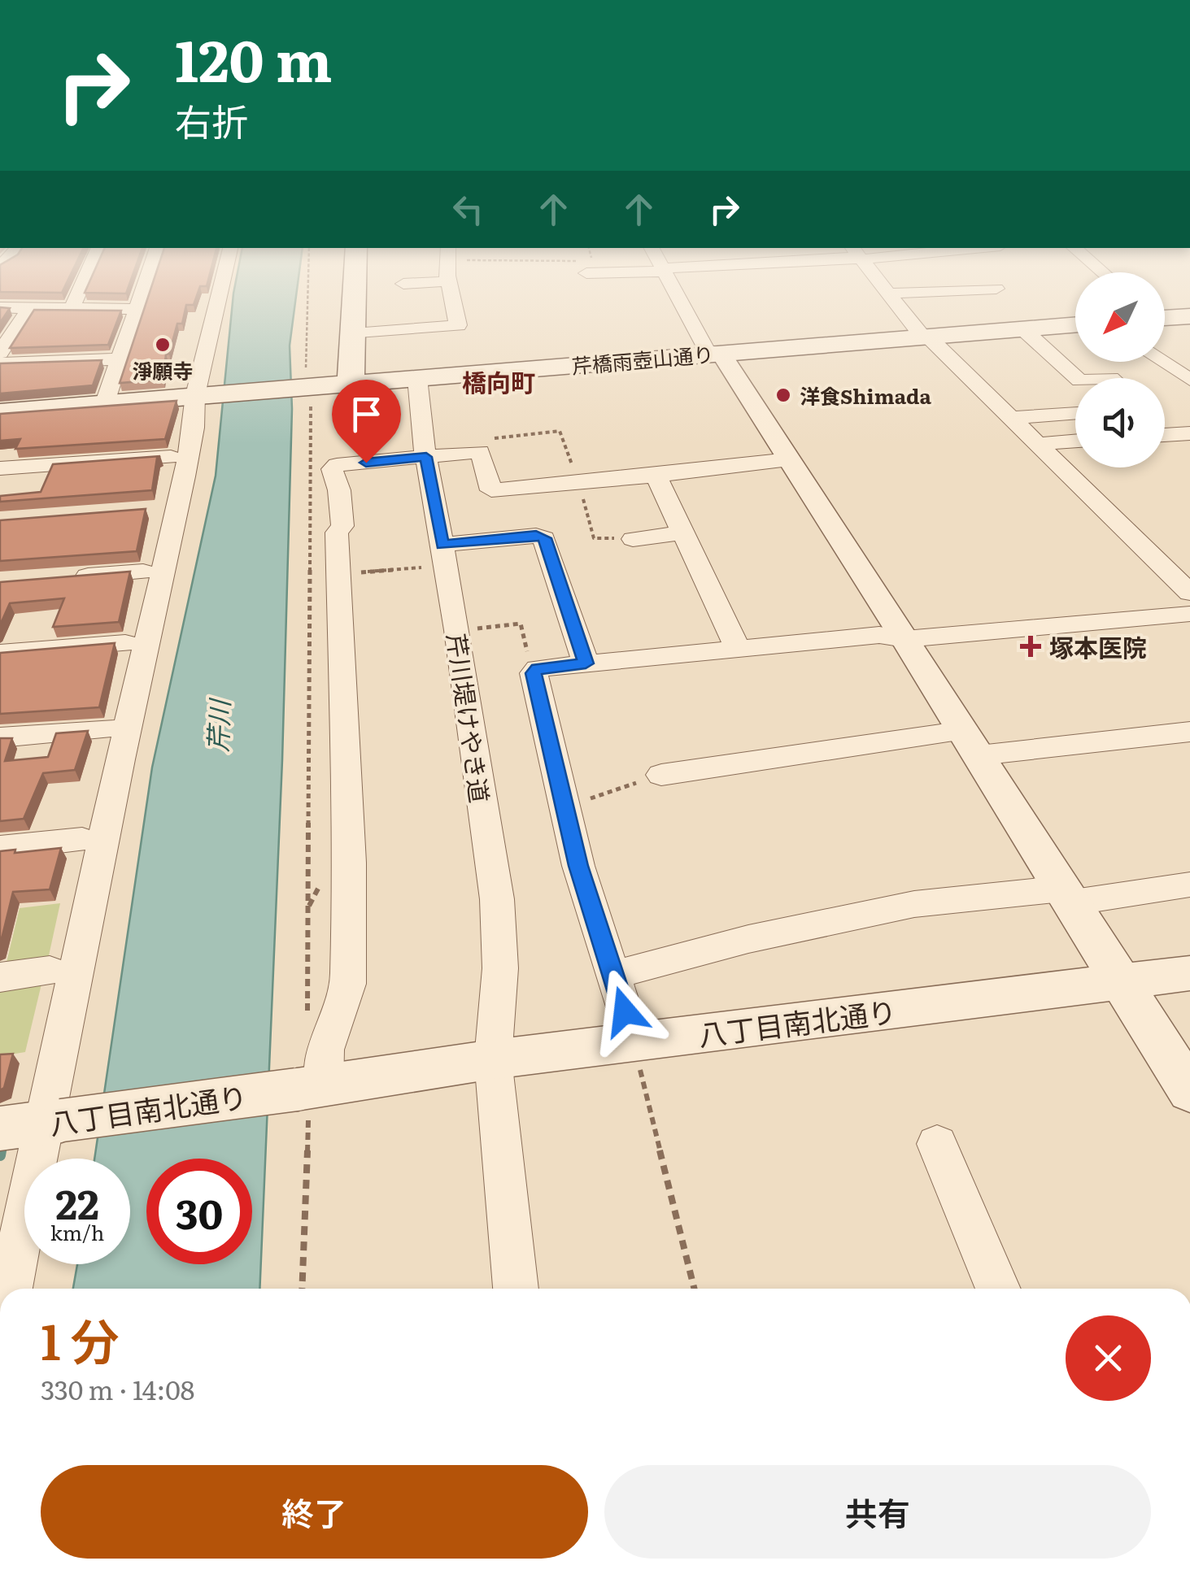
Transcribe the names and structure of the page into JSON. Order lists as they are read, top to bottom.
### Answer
{
  "streets": {
    "main road": ["芹橋雨壺山通り"],
    "street": ["芹川堤けやき道", "八丁目南北通り"]
  },
  "crossings": [
    ["芹橋雨壺山通り", "芹川堤けやき道"],
    ["芹川堤けやき道", "八丁目南北通り"]
  ],
  "districts": ["橋向町"],
  "water": ["芹川"],
  "places": {
    "other": ["淨願寺", "洋食Shimada"],
    "health": ["塚本医院"]
  },
  "north": "bottom left",
  "page": {
    "turn": ["120 m", "右折"],
    "speed": "22 km/h",
    "limit": "30",
    "heading": ["1 分", "330 m · 14:08"],
    "buttons": ["終了", "共有"]
  }
}
